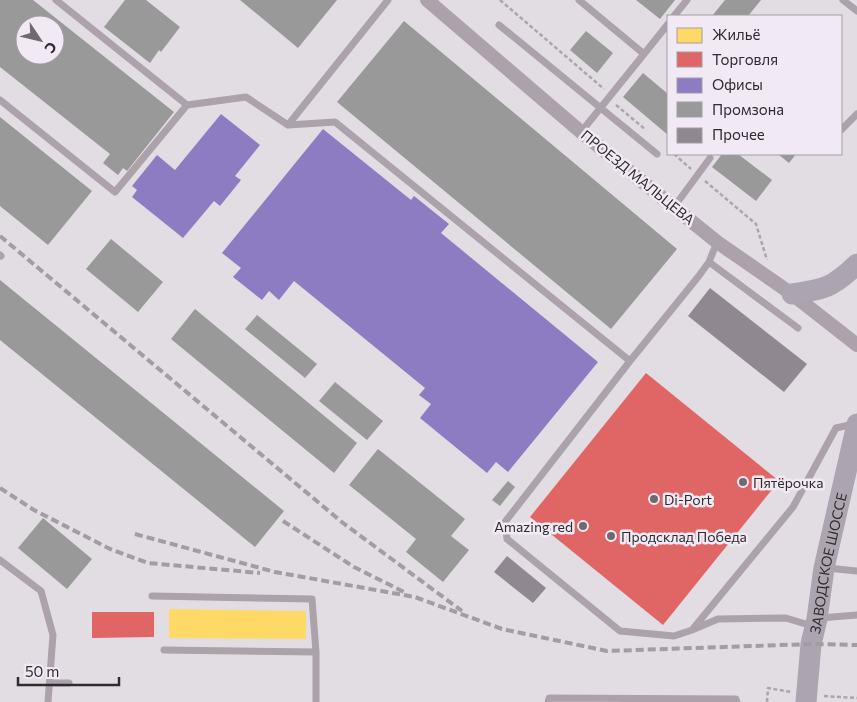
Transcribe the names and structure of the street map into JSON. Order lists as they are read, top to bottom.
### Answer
{
  "streets": {
    "main road": ["ЗАВОДСКОЕ ШОССЕ"],
    "street": ["ПРОЕЗД МАЛЬЦЕВА"]
  },
  "places": [
    "Пятёрочка",
    "Di-Port",
    "Amazing red",
    "Продсклад Победа"
  ],
  "legend": [
    "Жильё",
    "Торговля",
    "Офисы",
    "Промзона",
    "Прочее"
  ],
  "scale_bar": "50 m",
  "north": "bottom right"
}
